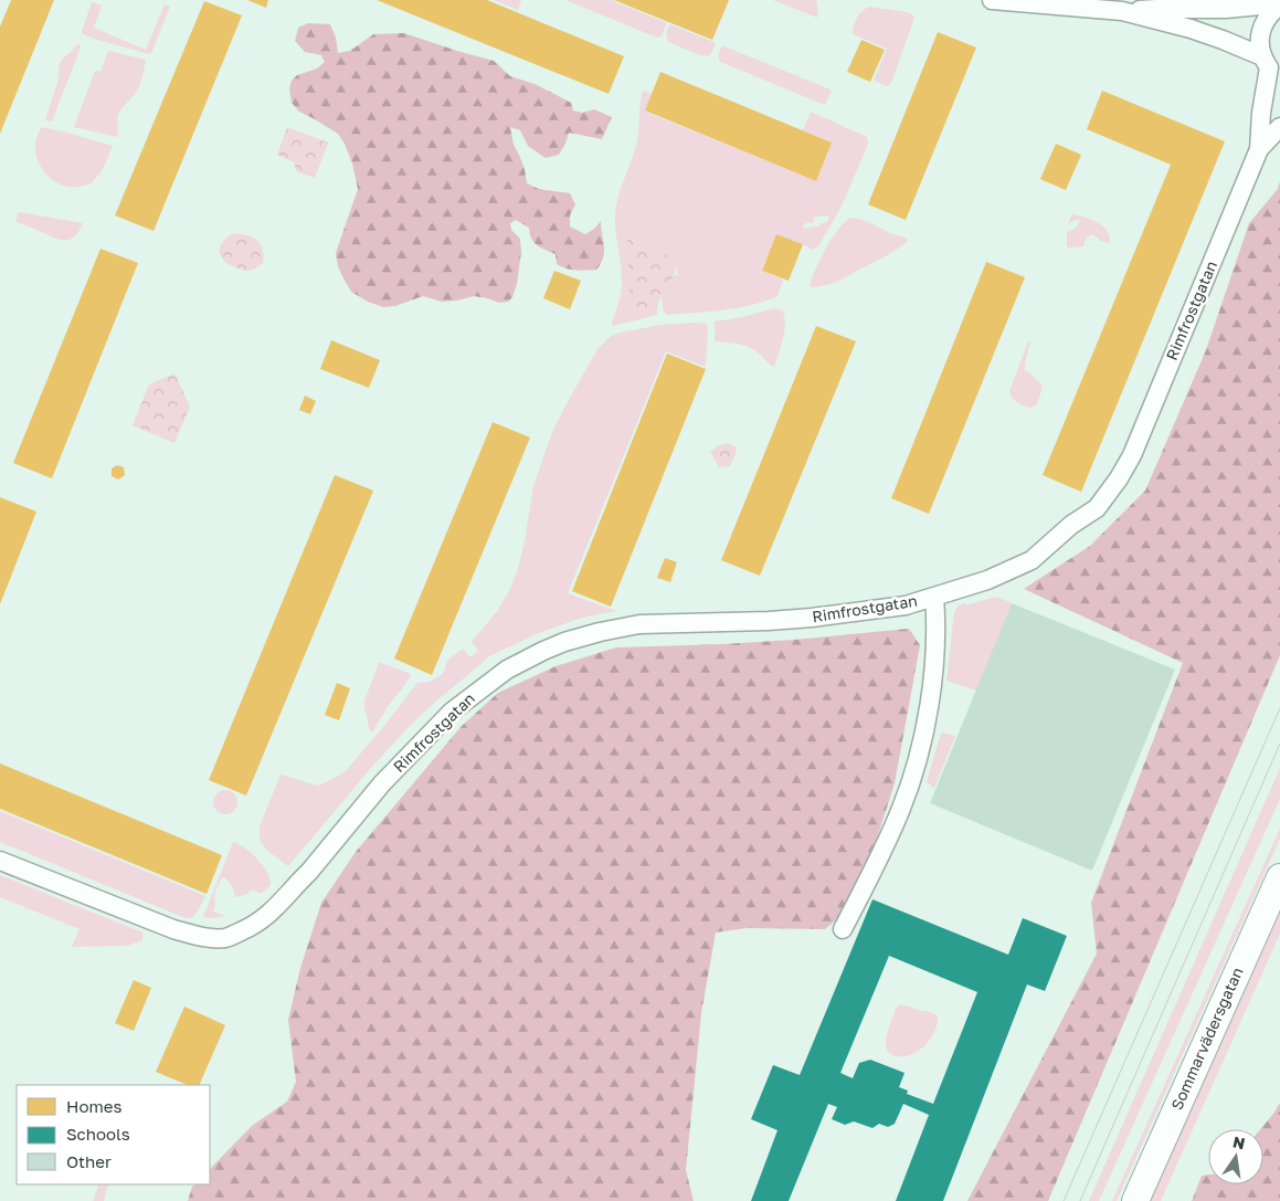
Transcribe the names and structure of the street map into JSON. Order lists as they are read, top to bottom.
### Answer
{
  "streets": {
    "street": ["Rimfrostgatan", "Sommarvädersgatan"]
  },
  "legend": ["Homes", "Schools", "Other"],
  "north": "top"
}
